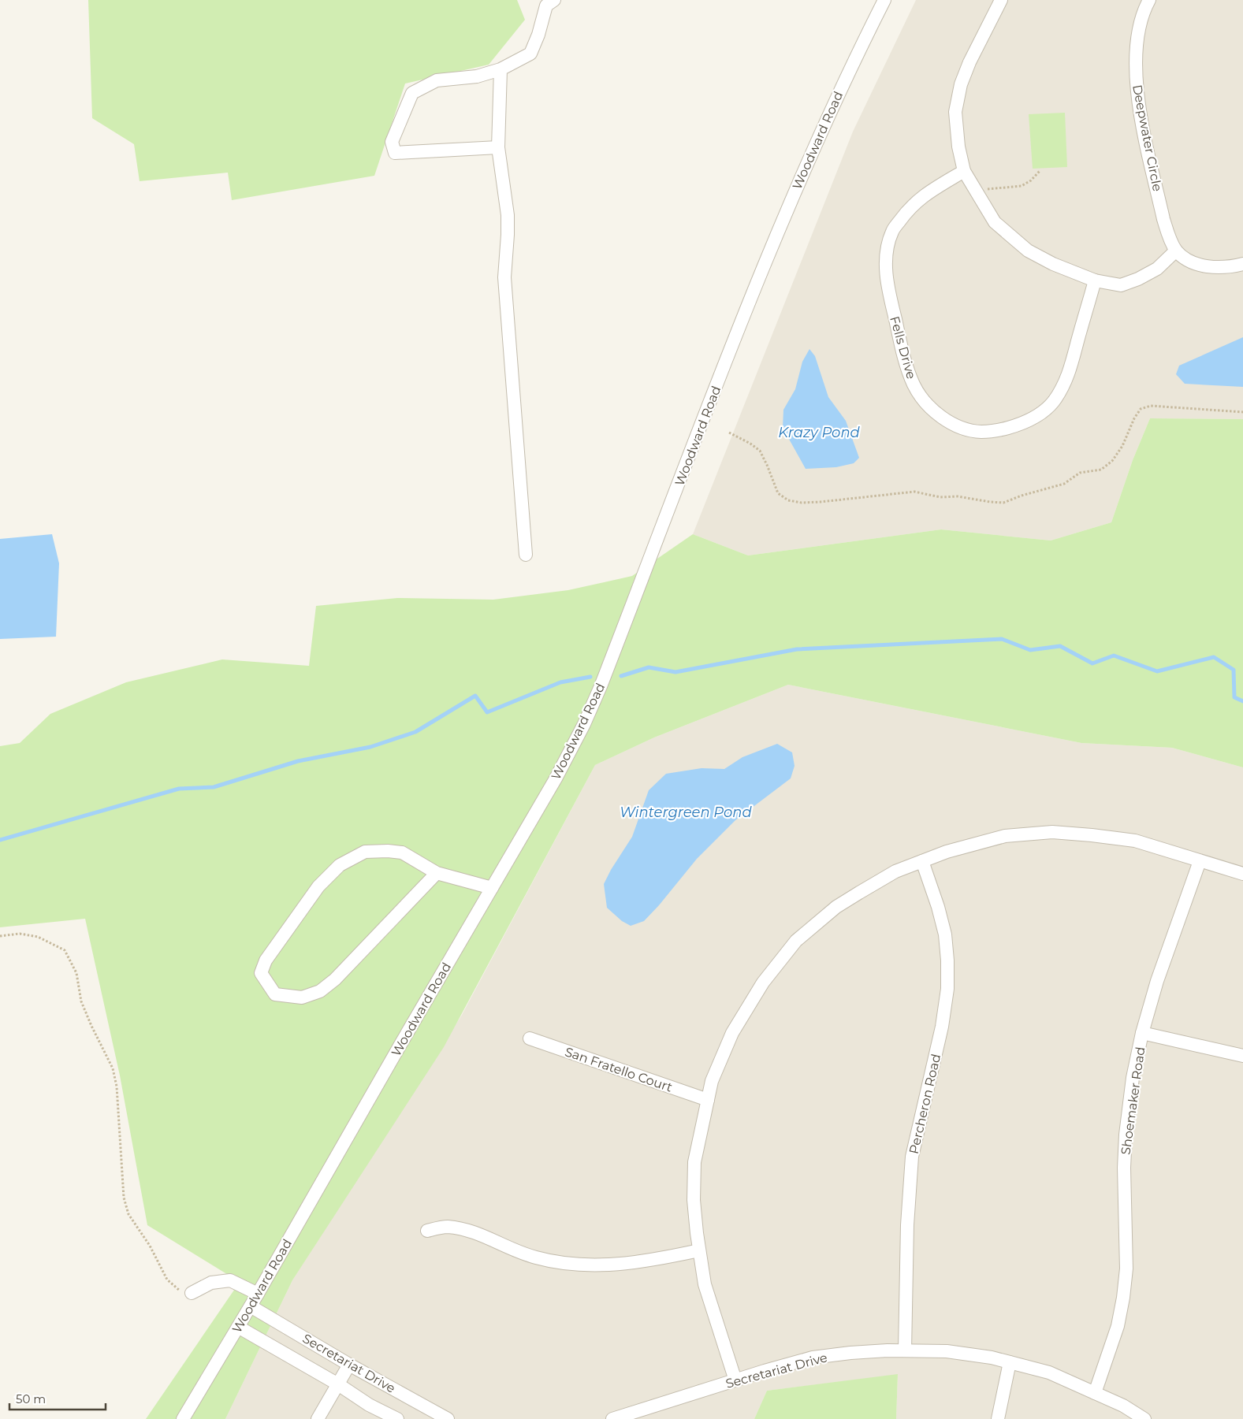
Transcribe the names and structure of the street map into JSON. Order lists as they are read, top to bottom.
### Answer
{
  "streets": {
    "street": [
      "Deepwater Circle",
      "Woodward Road",
      "Fells Drive",
      "San Fratello Court",
      "Shoemaker Road",
      "Percheron Road",
      "Secretariat Drive"
    ]
  },
  "crossings": [
    ["Woodward Road", "Secretariat Drive"],
    ["Shoemaker Road", "Secretariat Drive"],
    ["Percheron Road", "Secretariat Drive"]
  ],
  "water": ["Krazy Pond", "Wintergreen Pond"],
  "scale_bar": "50 m"
}
